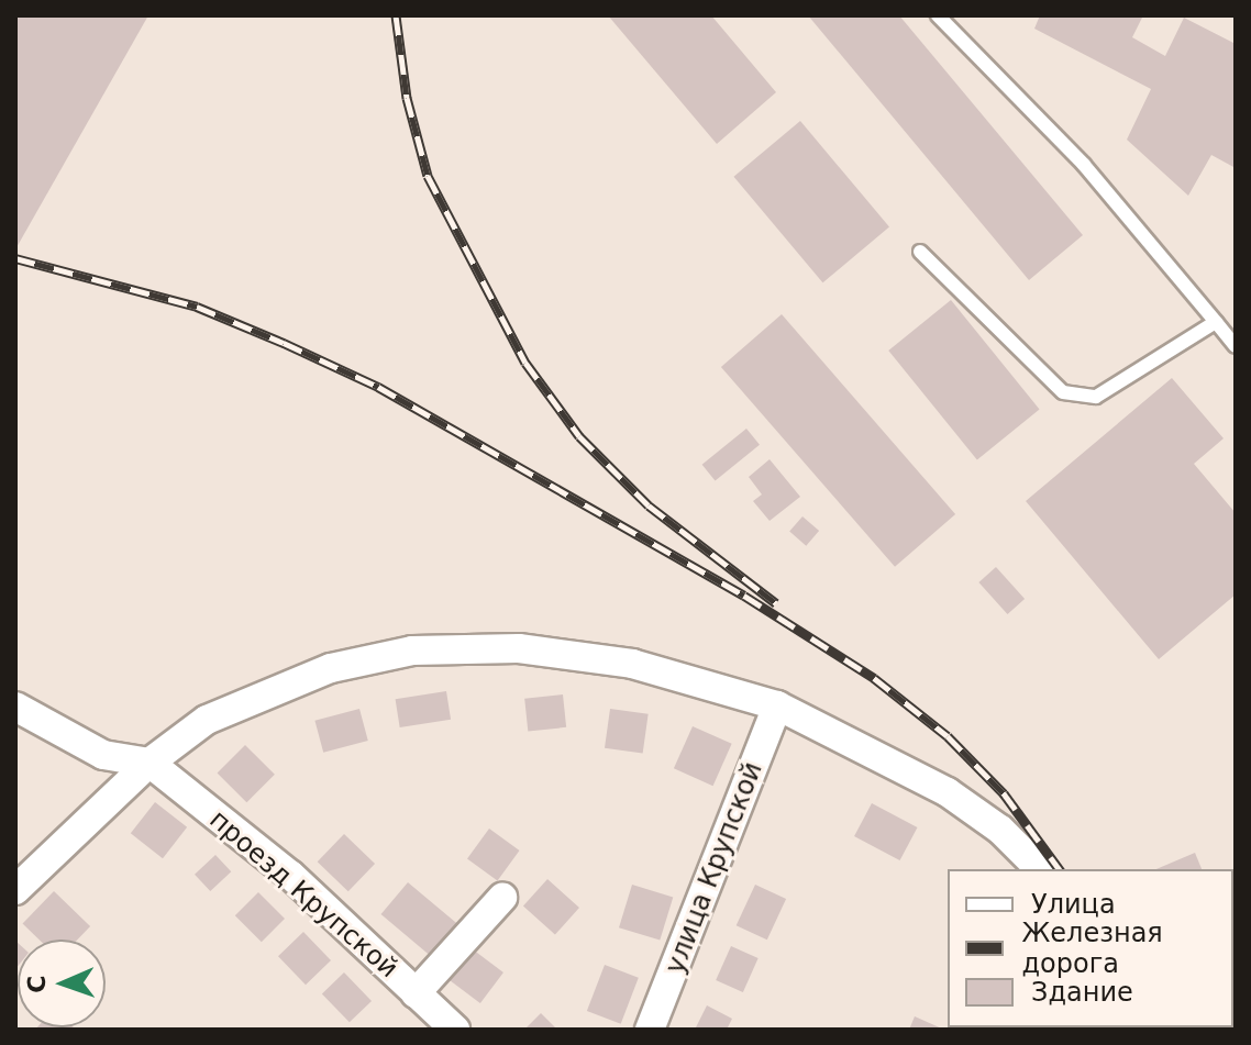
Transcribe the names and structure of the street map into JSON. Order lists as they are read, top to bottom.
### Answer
{
  "streets": {
    "street": ["улица Крупской", "проезд Крупской"]
  },
  "legend": ["Улица", "Железная дорога", "Здание"],
  "north": "left"
}
